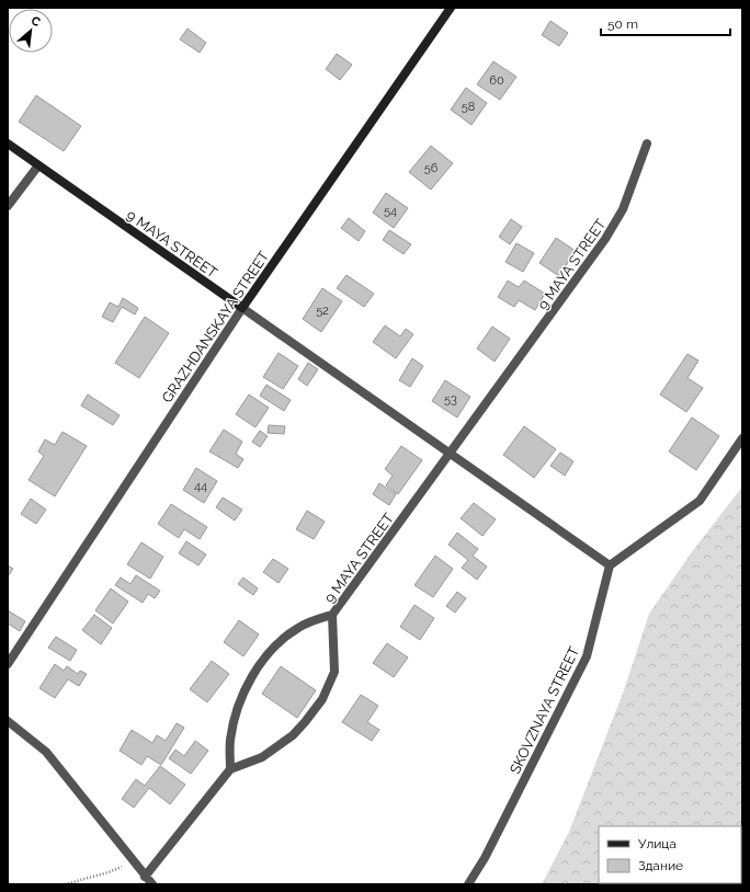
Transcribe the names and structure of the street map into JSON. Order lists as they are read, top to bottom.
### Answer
{
  "streets": {
    "street": ["9 MAYA STREET", "GRAZHDANSKAYA STREET", "SKOVZNAYA STREET"]
  },
  "crossings": [
    ["9 MAYA STREET", "GRAZHDANSKAYA STREET"],
    ["9 MAYA STREET", "SKOVZNAYA STREET"]
  ],
  "house_numbers": [
    "60",
    "58",
    "56",
    "54",
    "52",
    "53",
    "44"
  ],
  "legend": ["Улица", "Здание"],
  "scale_bar": "50 m",
  "north": "top right"
}
